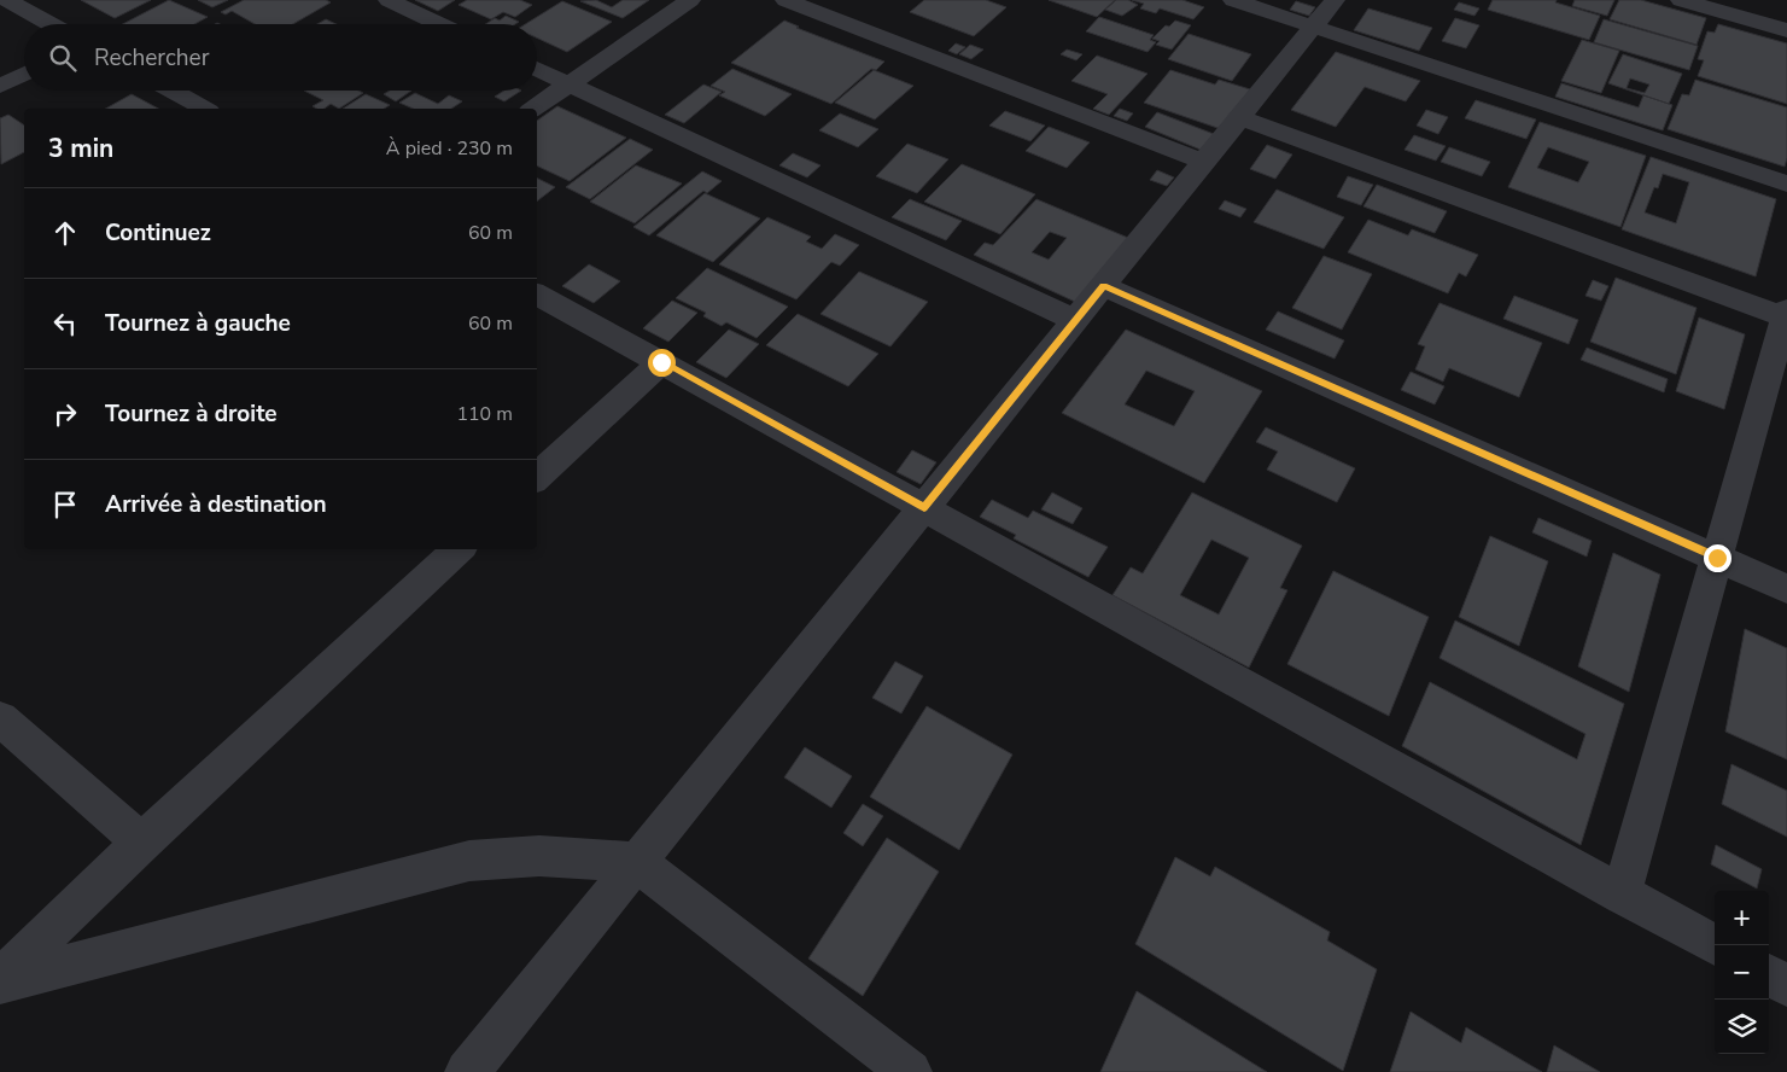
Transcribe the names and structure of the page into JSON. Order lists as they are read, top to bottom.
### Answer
{
  "page": {
    "search": "Rechercher",
    "heading": ["3 min", "À pied · 230 m"],
    "list": [
      ["Continuez", "60 m"],
      ["Tournez à gauche", "60 m"],
      ["Tournez à droite", "110 m"],
      "Arrivée à destination"
    ],
    "map_buttons": ["+", "−"]
  }
}
